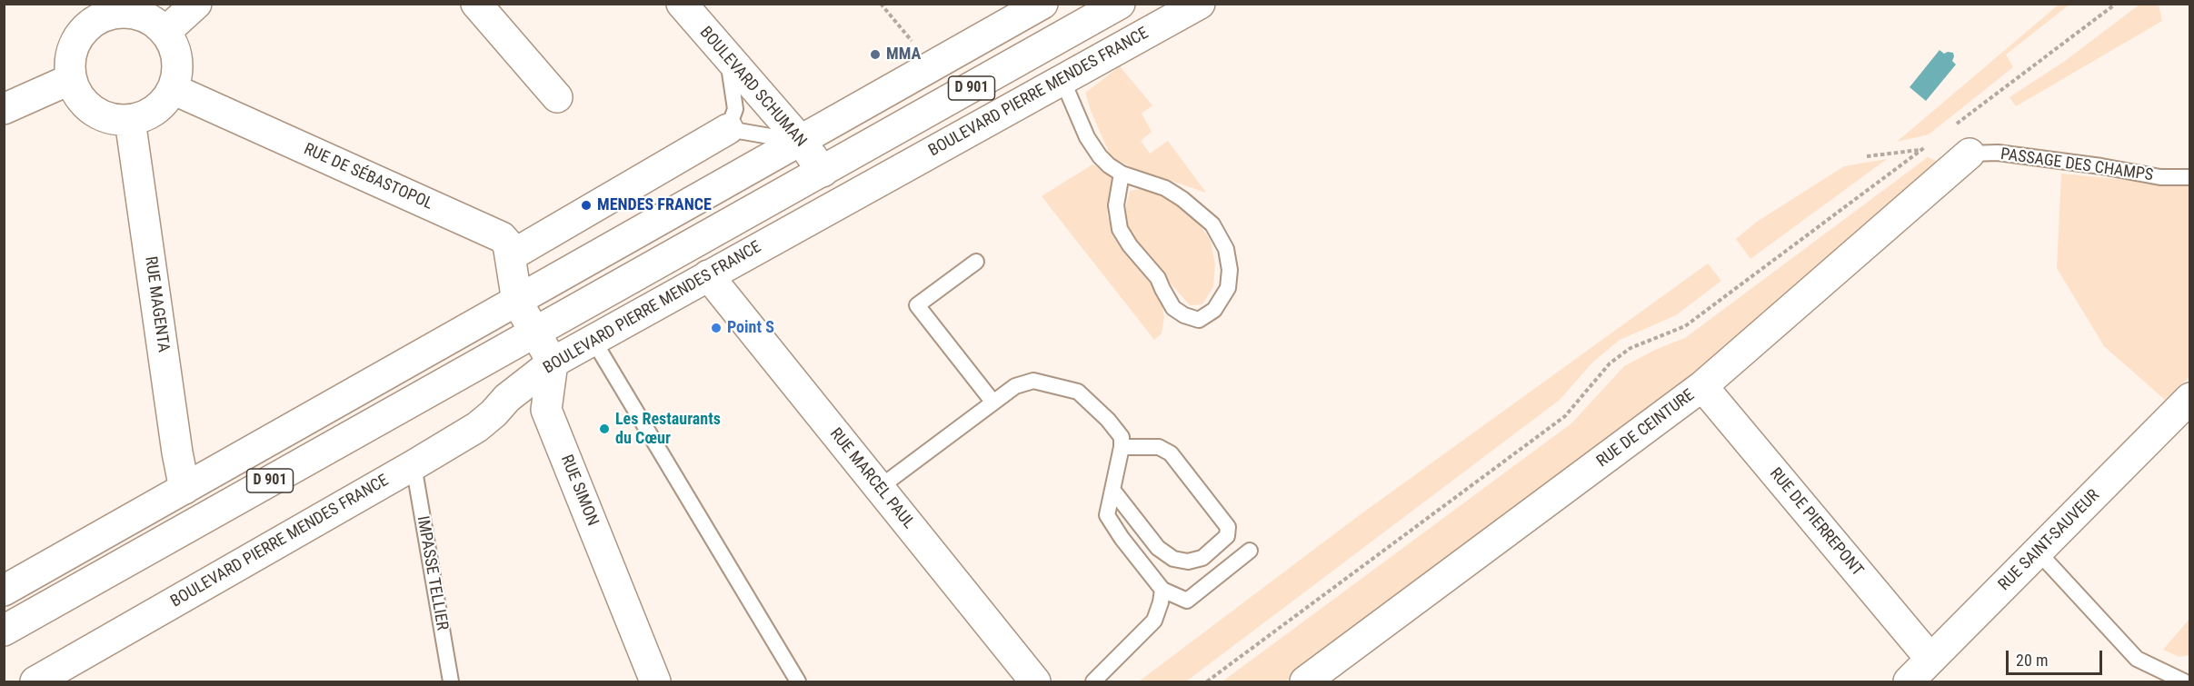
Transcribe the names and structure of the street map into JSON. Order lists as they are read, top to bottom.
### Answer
{
  "streets": {
    "street": [
      "BOULEVARD SCHUMAN",
      "D 901",
      "BOULEVARD PIERRE MENDES FRANCE",
      "RUE DE SÉBASTOPOL",
      "RUE MAGENTA",
      "RUE DE CEINTURE",
      "RUE MARCEL PAUL",
      "RUE SIMON",
      "RUE DE PIERREPONT",
      "RUE SAINT-SAUVEUR"
    ],
    "lane": ["PASSAGE DES CHAMPS", "IMPASSE TELLIER"]
  },
  "crossings": [
    ["BOULEVARD SCHUMAN", "D 901"],
    ["D 901", "RUE DE SÉBASTOPOL"],
    ["D 901", "RUE MAGENTA"],
    ["BOULEVARD PIERRE MENDES FRANCE", "RUE MARCEL PAUL"],
    ["BOULEVARD PIERRE MENDES FRANCE", "RUE SIMON"],
    ["BOULEVARD PIERRE MENDES FRANCE", "IMPASSE TELLIER"],
    ["PASSAGE DES CHAMPS", "RUE DE CEINTURE"],
    ["RUE DE SÉBASTOPOL", "RUE MAGENTA"],
    ["RUE DE CEINTURE", "RUE DE PIERREPONT"],
    ["RUE DE PIERREPONT", "RUE SAINT-SAUVEUR"]
  ],
  "places": [
    "MMA",
    "MENDES FRANCE",
    "Point S",
    "Les Restaurants du Cœur"
  ],
  "scale_bar": "20 m"
}
